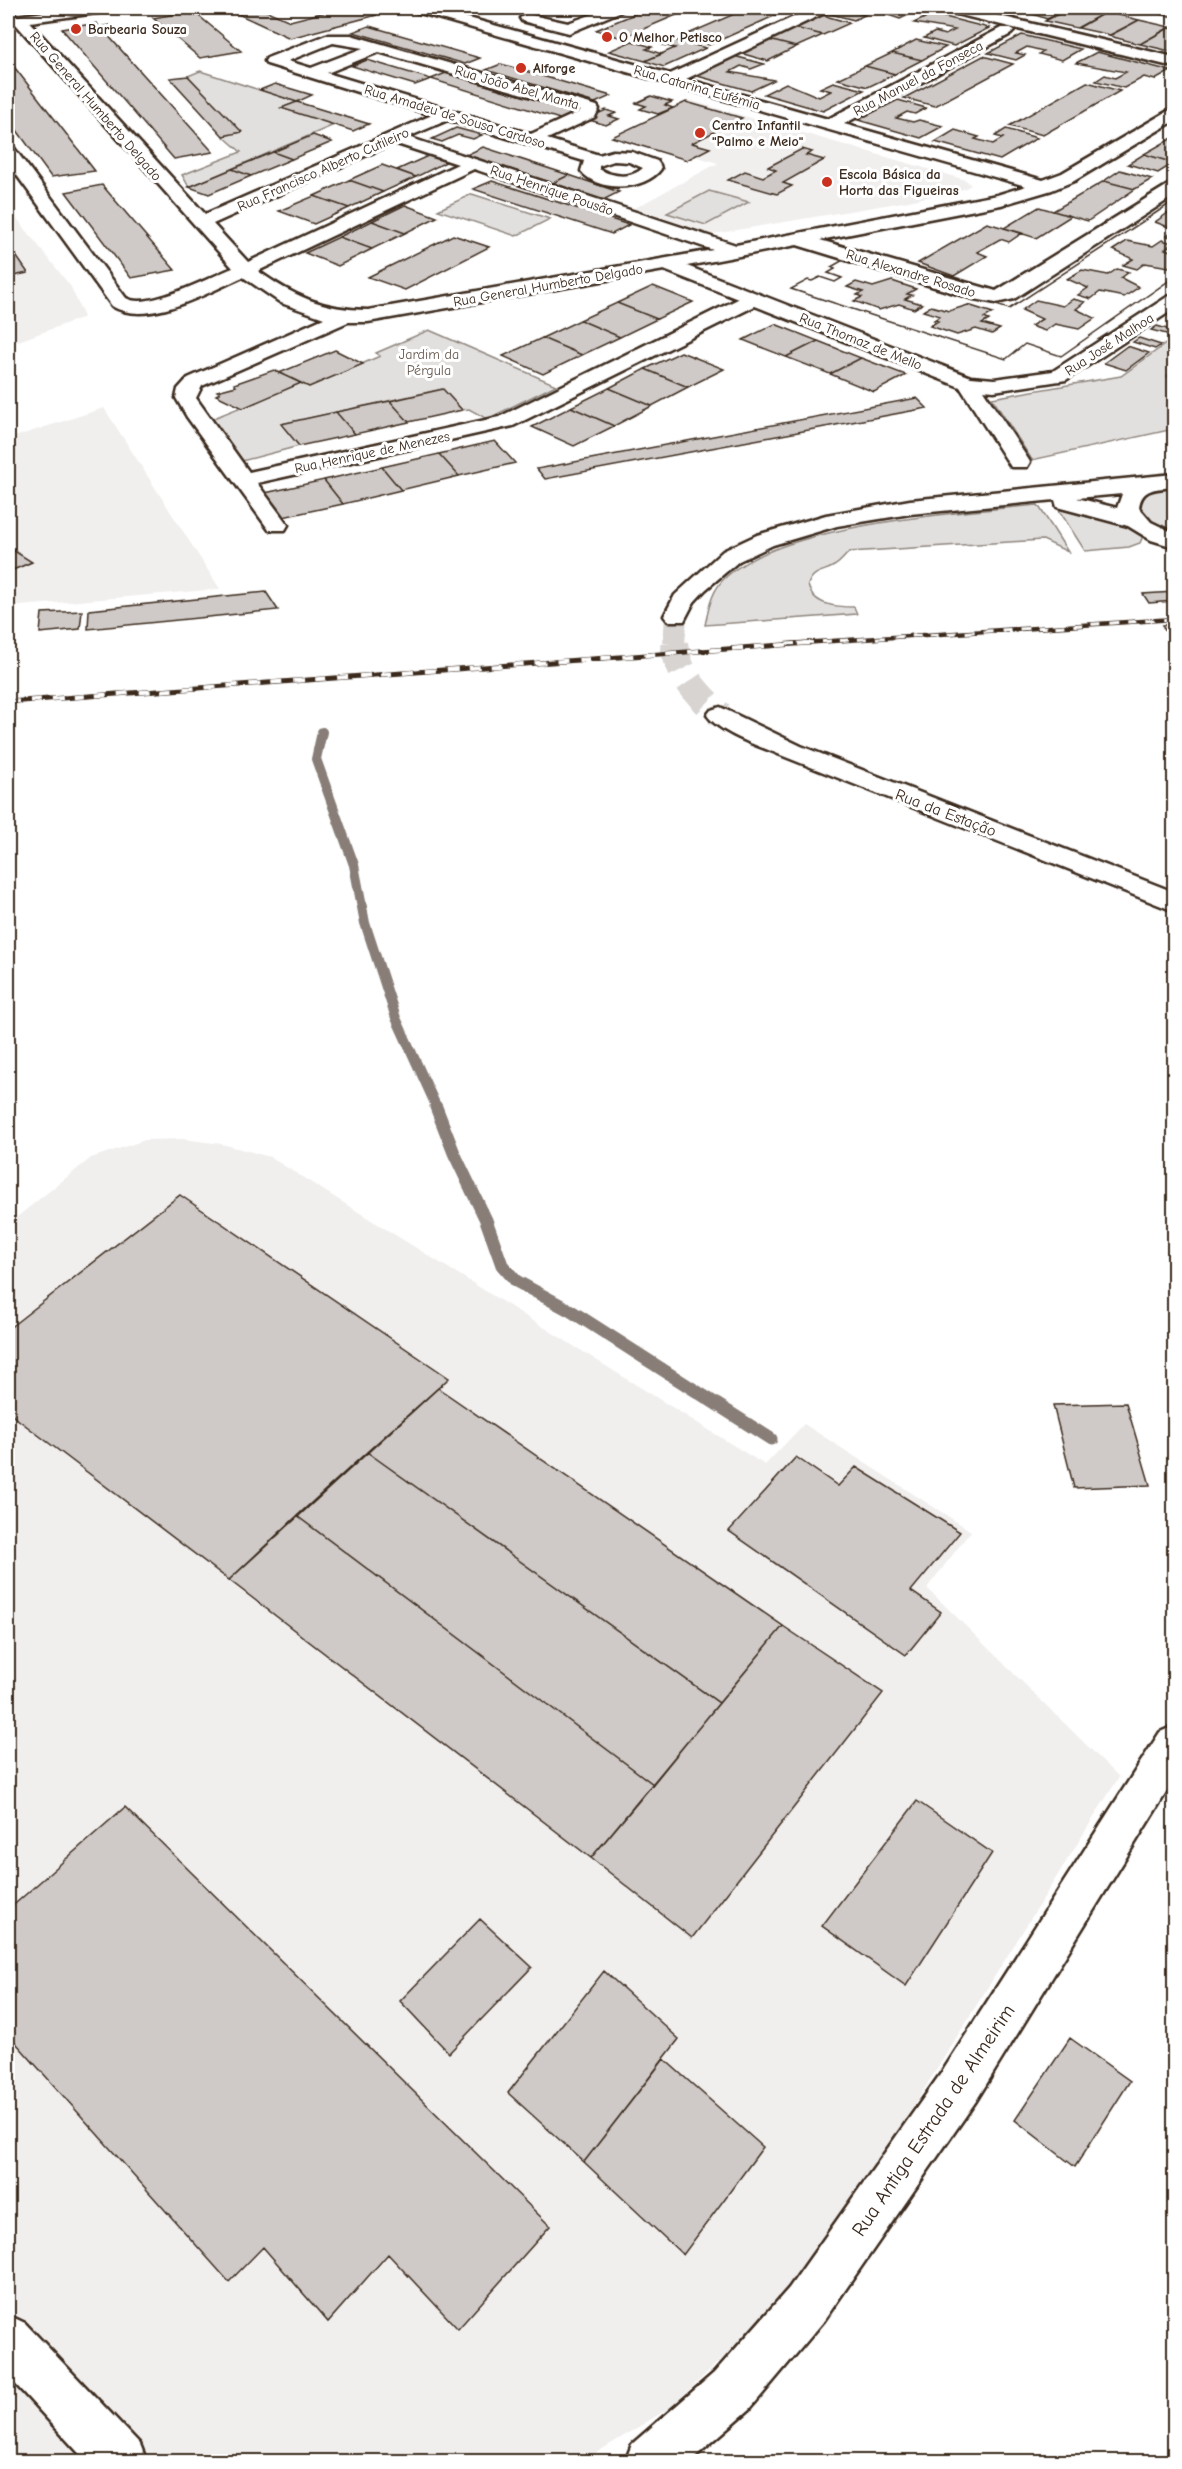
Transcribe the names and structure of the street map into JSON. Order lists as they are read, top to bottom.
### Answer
{
  "streets": {
    "street": [
      "Rua Manuel da Fonseca",
      "Rua João Abel Manta",
      "Rua Catarina Eufémia",
      "Rua General Humberto Delgado",
      "Rua Amadeu de Sousa Cardoso",
      "Rua Francisco Alberto Cutileiro",
      "Rua Henrique Pousão",
      "Rua Alexandre Rosado",
      "Rua Thomaz de Mello",
      "Rua José Malhoa",
      "Rua Henrique de Menezes",
      "Rua da Estação",
      "Rua Antiga Estrada de Almeirim"
    ]
  },
  "crossings": [
    ["Rua Manuel da Fonseca", "Rua Catarina Eufémia"],
    ["Rua João Abel Manta", "Rua Amadeu de Sousa Cardoso"],
    ["Rua Catarina Eufémia", "Rua General Humberto Delgado"],
    ["Rua General Humberto Delgado", "Rua Francisco Alberto Cutileiro"],
    ["Rua General Humberto Delgado", "Rua Henrique Pousão"],
    ["Rua General Humberto Delgado", "Rua Alexandre Rosado"],
    ["Rua General Humberto Delgado", "Rua Thomaz de Mello"],
    ["Rua Amadeu de Sousa Cardoso", "Rua Francisco Alberto Cutileiro"],
    ["Rua Thomaz de Mello", "Rua José Malhoa"],
    ["Rua Thomaz de Mello", "Rua Henrique de Menezes"]
  ],
  "parks": ["Jardim da Pérgula"],
  "places": [
    "Barbearia Souza",
    "O Melhor Petisco",
    "Alforge",
    "Centro Infantil \"Palmo e Meio\"",
    "Escola Básica da Horta das Figueiras"
  ]
}
